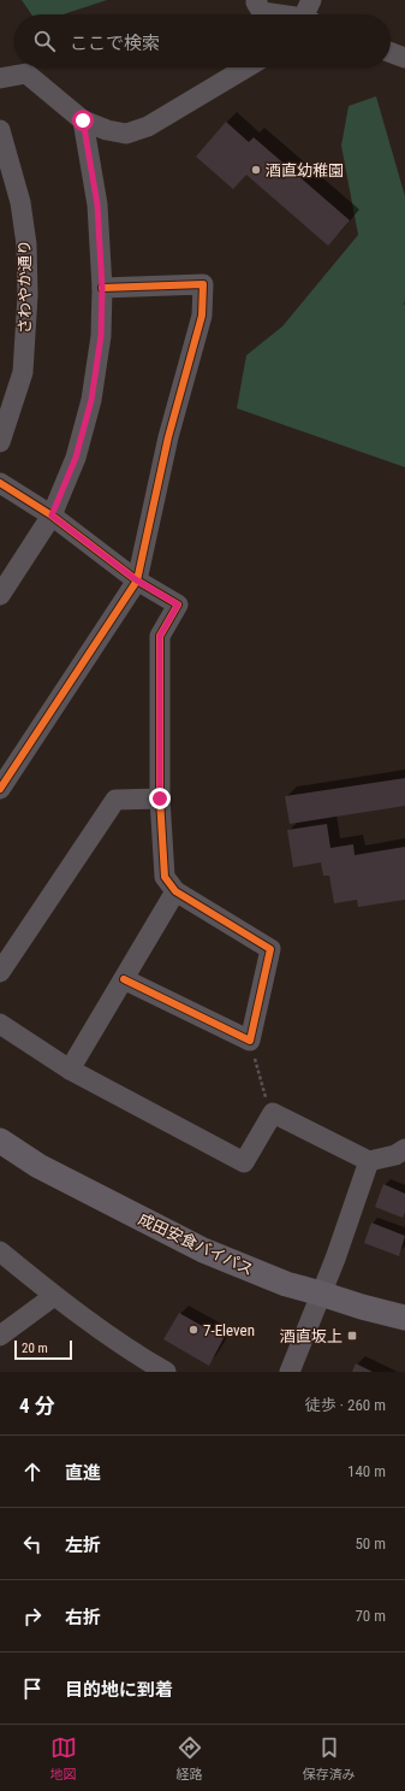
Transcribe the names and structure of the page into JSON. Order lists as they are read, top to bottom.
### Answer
{
  "streets": {
    "main road": ["成田安食バイパス"],
    "street": ["さわやか通り"]
  },
  "places": {
    "other": ["酒直幼稚園", "7-Eleven"],
    "transit": ["酒直坂上"]
  },
  "scale_bar": "20 m",
  "page": {
    "search": "ここで検索",
    "scale": "20 m",
    "heading": ["4 分", "徒歩 · 260 m"],
    "list": [
      ["直進", "140 m"],
      ["左折", "50 m"],
      ["右折", "70 m"],
      "目的地に到着"
    ],
    "nav": ["地図", "経路", "保存済み"]
  }
}
